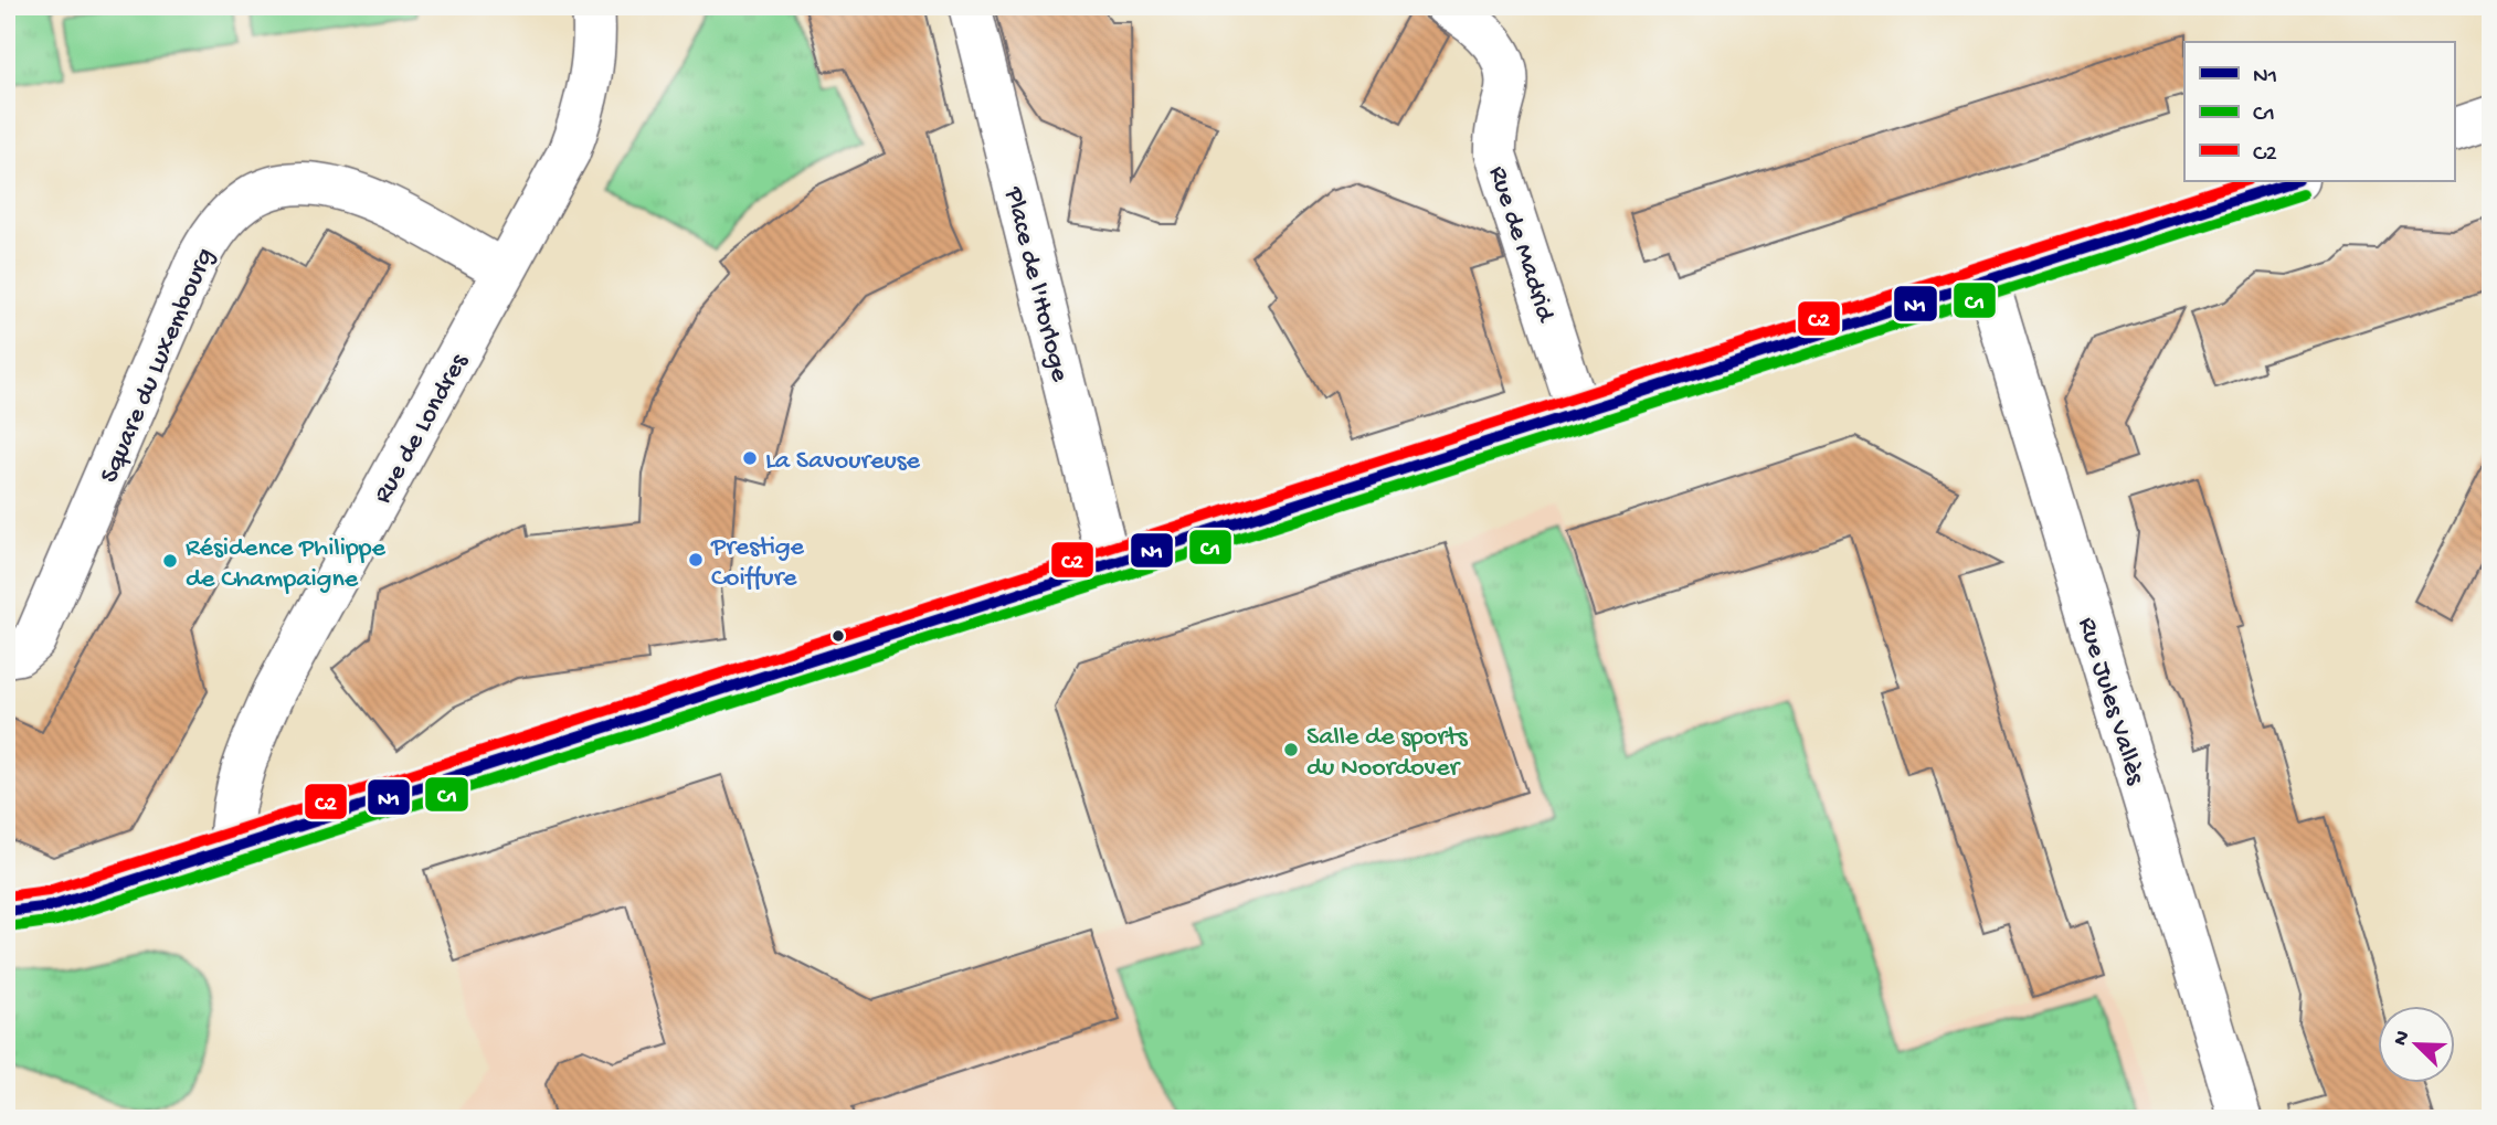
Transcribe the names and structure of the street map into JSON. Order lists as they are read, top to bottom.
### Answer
{
  "streets": {
    "street": [
      "Rue de Madrid",
      "Place de l'Horloge",
      "Square du Luxembourg",
      "Rue de Londres",
      "Rue Jules Vallès"
    ]
  },
  "crossings": [
    ["Square du Luxembourg", "Rue de Londres"]
  ],
  "places": [
    "La Savoureuse",
    "Prestige Coiffure",
    "Résidence Philippe de Champaigne",
    "Salle de sports du Noordover"
  ],
  "lines": ["transit line N1", "transit line C2", "transit line C1"],
  "legend": ["N1", "C1", "C2"],
  "north": "top left"
}
